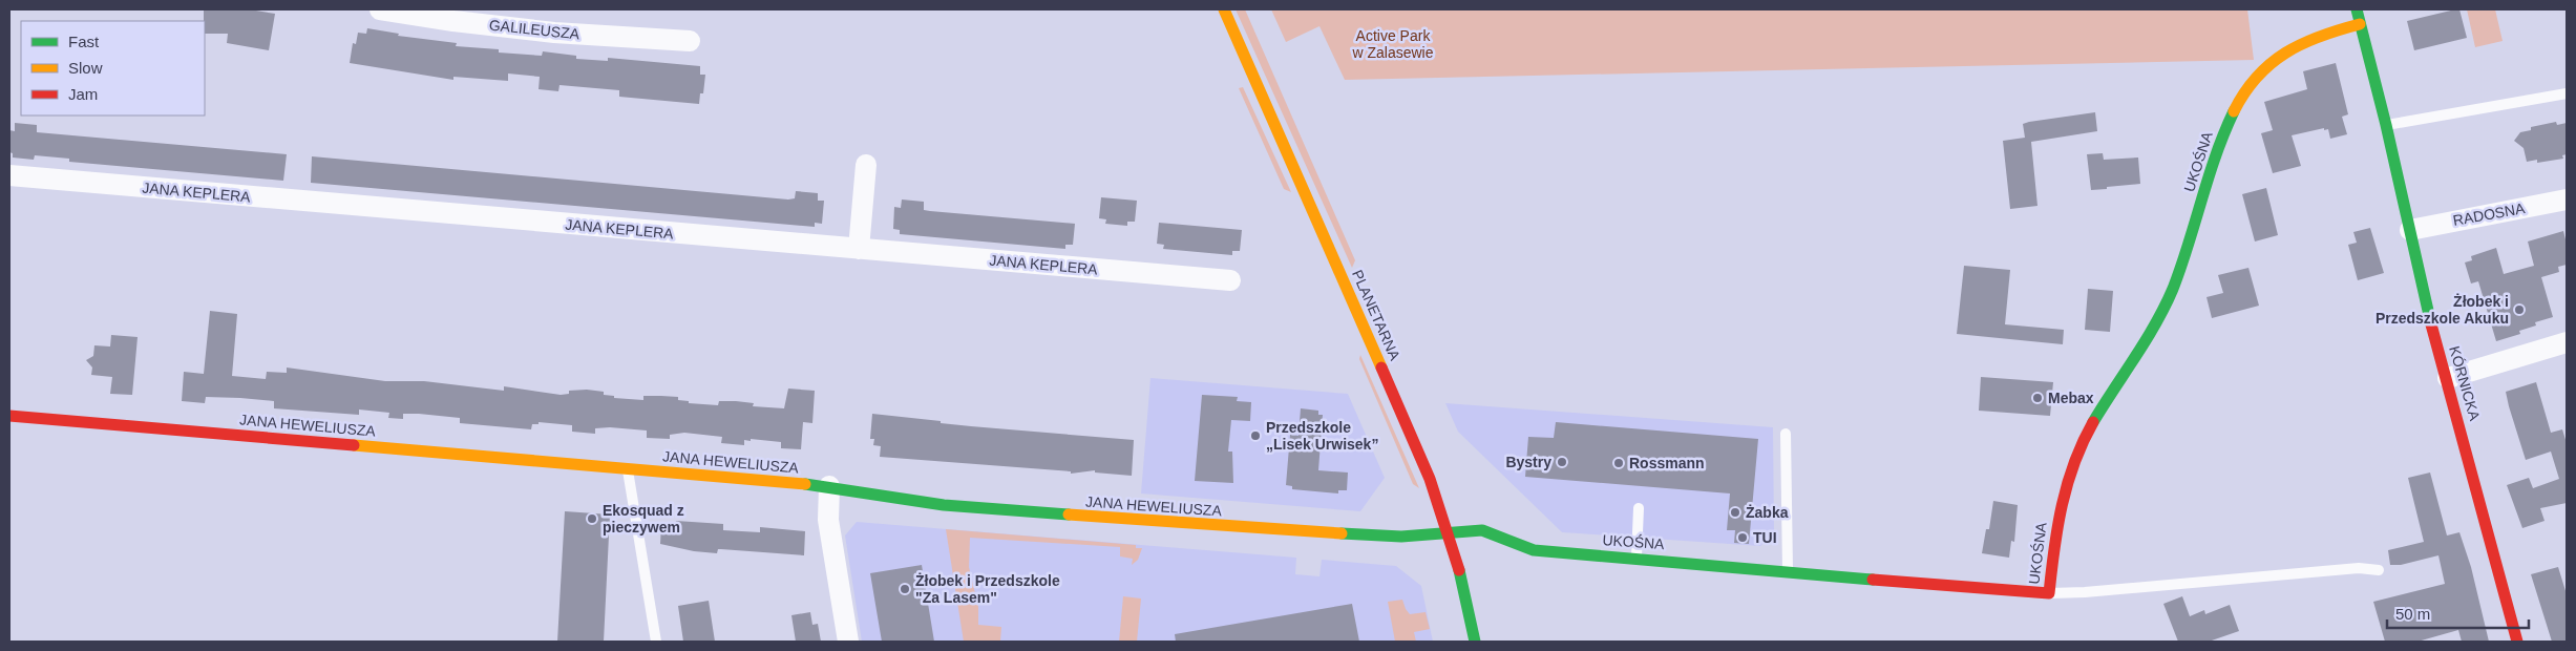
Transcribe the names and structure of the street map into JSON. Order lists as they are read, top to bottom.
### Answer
{
  "streets": {
    "street": [
      "GALILEUSZA",
      "UKOŚNA",
      "JANA KEPLERA",
      "RADOSNA",
      "PLANETARNA",
      "KÓRNICKA",
      "JANA HEWELIUSZA"
    ]
  },
  "crossings": [
    ["UKOŚNA", "PLANETARNA"],
    ["UKOŚNA", "KÓRNICKA"],
    ["UKOŚNA", "JANA HEWELIUSZA"],
    ["RADOSNA", "KÓRNICKA"],
    ["PLANETARNA", "JANA HEWELIUSZA"]
  ],
  "parks": ["Active Park w Zalasewie"],
  "places": [
    "Żłobek i Przedszkole Akuku",
    "Mebax",
    "Przedszkole „Lisek Urwisek”",
    "Bystry",
    "Rossmann",
    "Żabka",
    "Ekosquad z pieczywem",
    "TUI",
    "Żłobek i Przedszkole \"Za Lasem\""
  ],
  "legend": ["Fast", "Slow", "Jam"],
  "scale_bar": "50 m"
}
